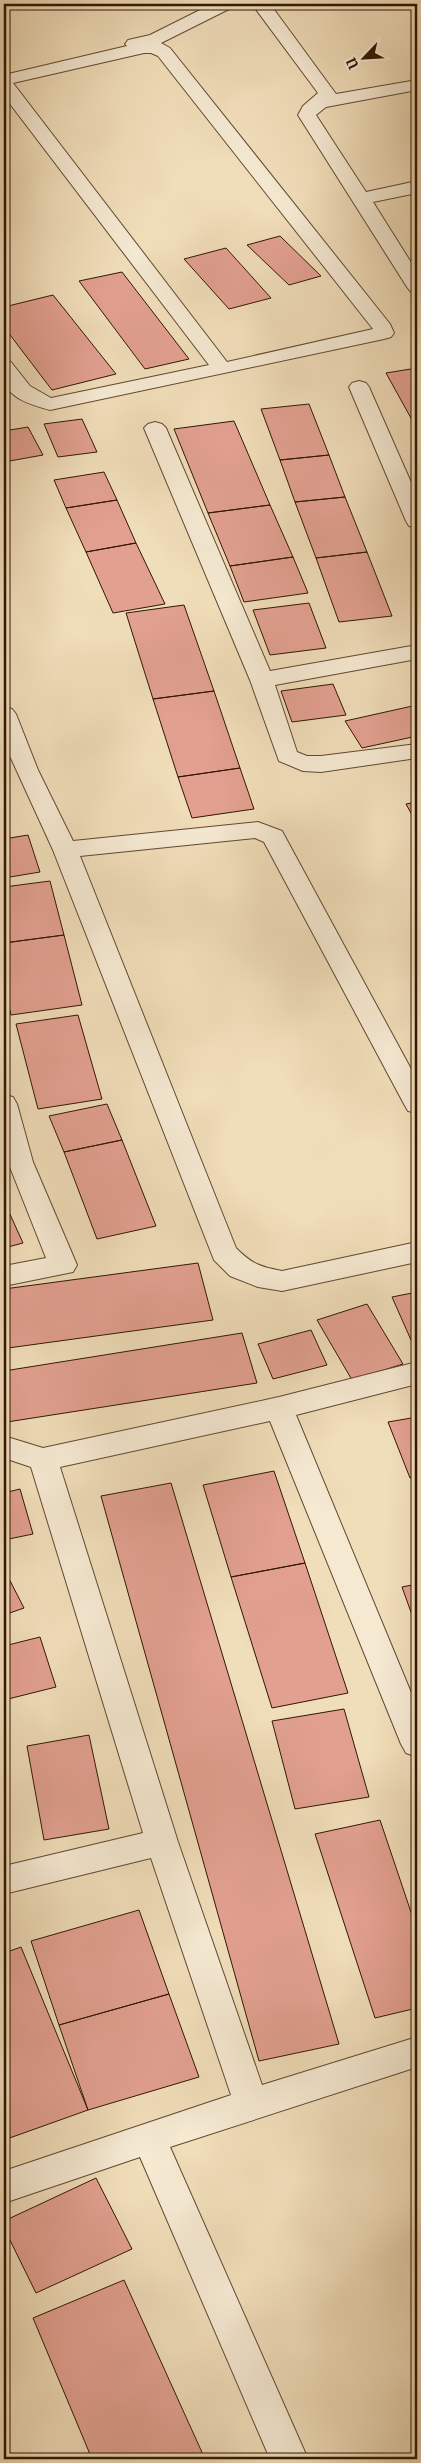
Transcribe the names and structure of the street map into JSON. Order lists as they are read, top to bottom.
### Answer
{
  "north": "bottom left"
}
